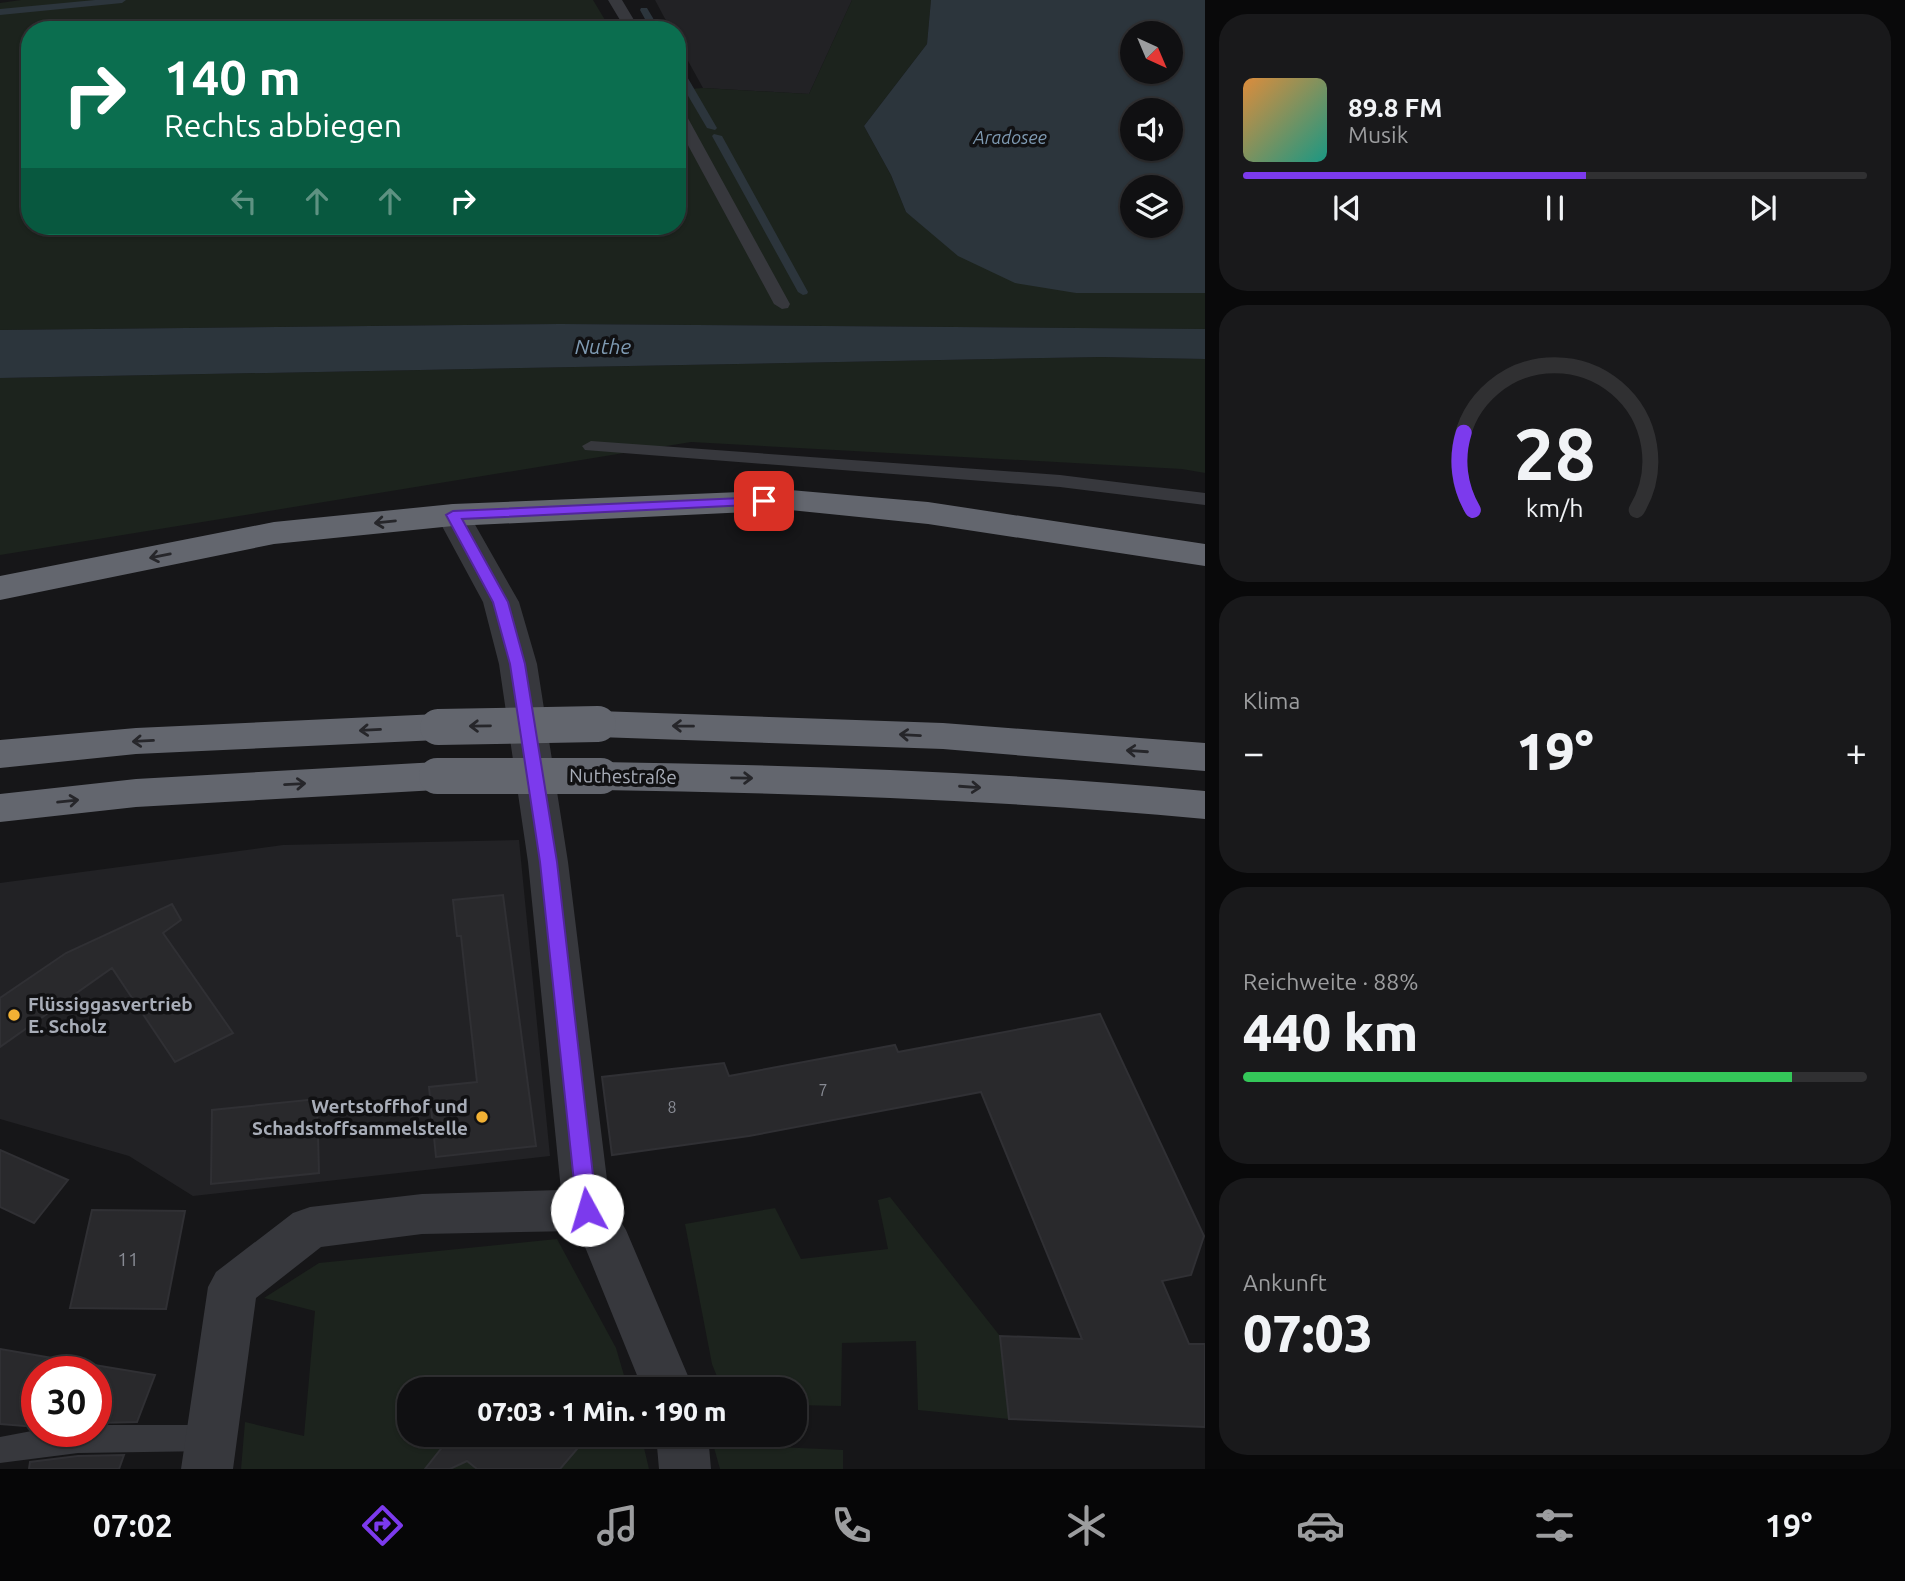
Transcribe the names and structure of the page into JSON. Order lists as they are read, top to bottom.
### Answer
{
  "streets": {
    "highway": ["Nuthestraße"]
  },
  "water": ["Aradosee", "Nuthe"],
  "places": ["Flüssiggasvertrieb E. Scholz", "Wertstoffhof und Schadstoffsammelstelle"],
  "house_numbers": ["7", "8", "11"],
  "north": "bottom right",
  "page": {
    "turn": ["140 m", "Rechts abbiegen"],
    "song": ["89.8 FM", "Musik"],
    "tile": [
      "Klima",
      ["Reichweite · 88%", "440 km"],
      ["Ankunft", "07:03"]
    ],
    "heat": ["−", "19°", "+"],
    "limit": "30",
    "trip": "07:03 · 1 Min. · 190 m",
    "tabs": ["07:02", "19°"],
    "gauge": ["28", "km/h"]
  }
}
